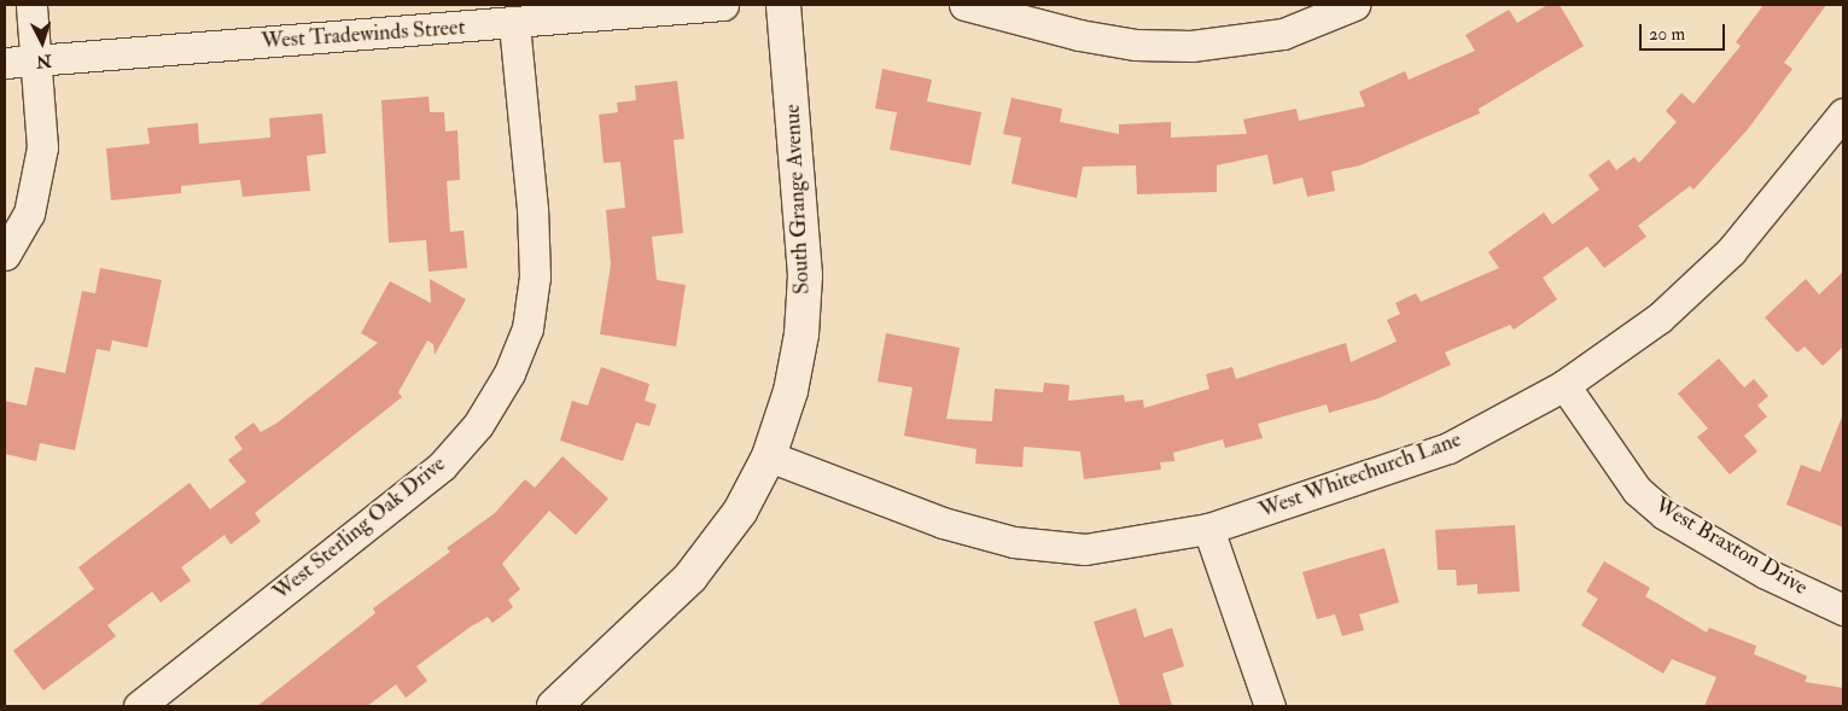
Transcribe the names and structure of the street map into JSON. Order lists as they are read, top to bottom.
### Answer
{
  "streets": {
    "street": [
      "West Tradewinds Street",
      "South Grange Avenue",
      "West Whitechurch Lane",
      "West Sterling Oak Drive",
      "West Braxton Drive"
    ]
  },
  "crossings": [
    ["West Tradewinds Street", "West Sterling Oak Drive"],
    ["South Grange Avenue", "West Whitechurch Lane"],
    ["West Whitechurch Lane", "West Braxton Drive"]
  ],
  "scale_bar": "20 m",
  "north": "bottom"
}
